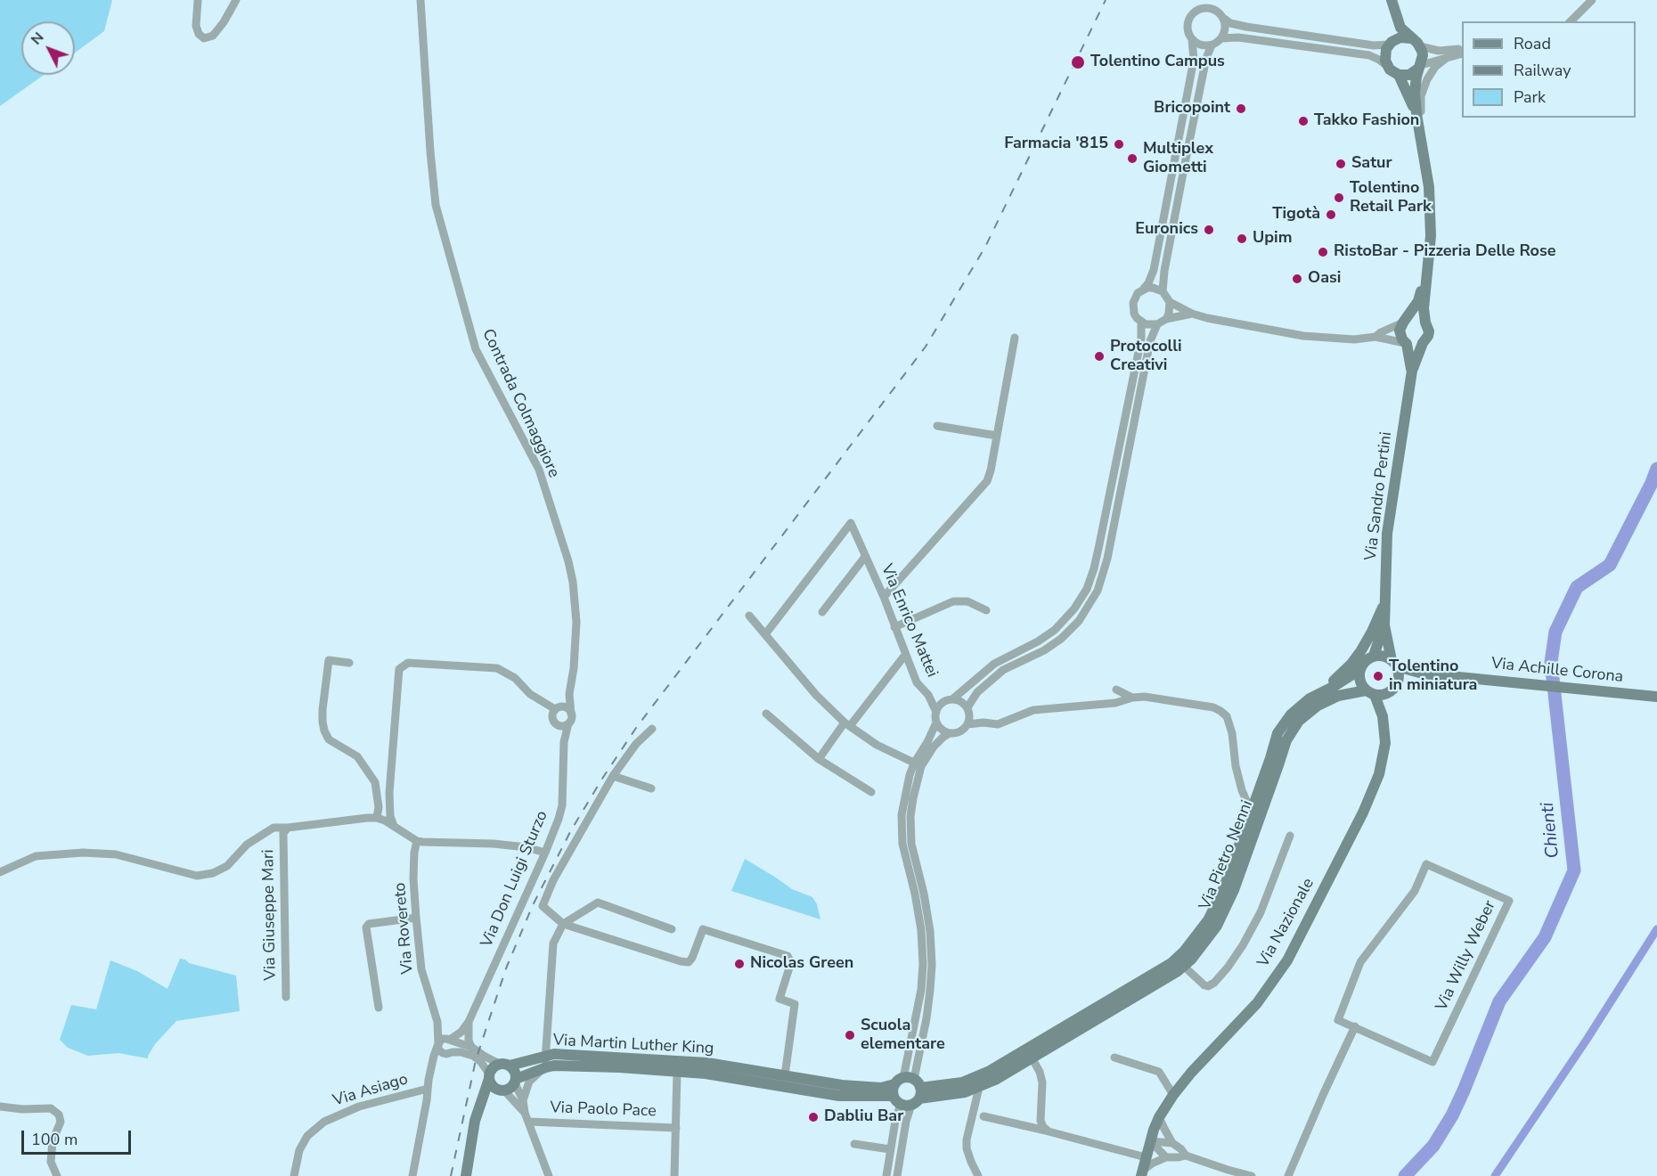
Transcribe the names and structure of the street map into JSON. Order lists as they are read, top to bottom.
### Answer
{
  "streets": {
    "street": [
      "Contrada Colmaggiore",
      "Via Sandro Pertini",
      "Via Enrico Mattei",
      "Via Achille Corona",
      "Via Pietro Nenni",
      "Via Don Luigi Sturzo",
      "Via Giuseppe Mari",
      "Via Nazionale",
      "Via Rovereto",
      "Via Willy Weber",
      "Via Martin Luther King",
      "Via Asiago",
      "Via Paolo Pace"
    ]
  },
  "crossings": [
    ["Contrada Colmaggiore", "Via Don Luigi Sturzo"],
    ["Via Sandro Pertini", "Via Achille Corona"],
    ["Via Sandro Pertini", "Via Pietro Nenni"],
    ["Via Sandro Pertini", "Via Nazionale"],
    ["Via Achille Corona", "Via Pietro Nenni"],
    ["Via Achille Corona", "Via Nazionale"],
    ["Via Pietro Nenni", "Via Nazionale"],
    ["Via Pietro Nenni", "Via Martin Luther King"]
  ],
  "water": ["Chienti"],
  "places": [
    "Tolentino Campus",
    "Bricopoint",
    "Takko Fashion",
    "Farmacia '815",
    "Multiplex Giometti",
    "Satur",
    "Tolentino Retail Park",
    "Tigotà",
    "Euronics",
    "Upim",
    "RistoBar - Pizzeria Delle Rose",
    "Oasi",
    "Protocolli Creativi",
    "Tolentino in miniatura",
    "Nicolas Green",
    "Scuola elementare",
    "Dabliu Bar"
  ],
  "legend": ["Road", "Railway", "Park"],
  "scale_bar": "100 m",
  "north": "top left"
}
